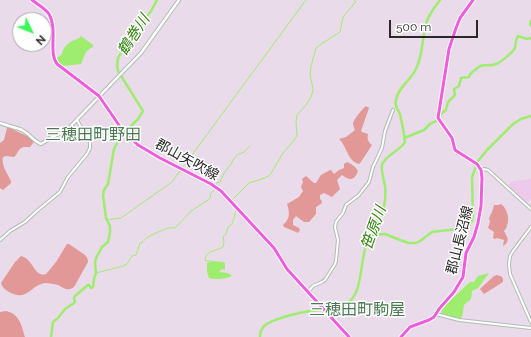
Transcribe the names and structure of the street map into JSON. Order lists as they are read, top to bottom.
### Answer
{
  "streets": {
    "main road": ["郡山矢吹線", "郡山長沼線"]
  },
  "districts": ["三穂田町野田", "三穂田町駒屋"],
  "water": ["鶴巻川", "笹原川"],
  "scale_bar": "500 m",
  "north": "bottom right"
}
